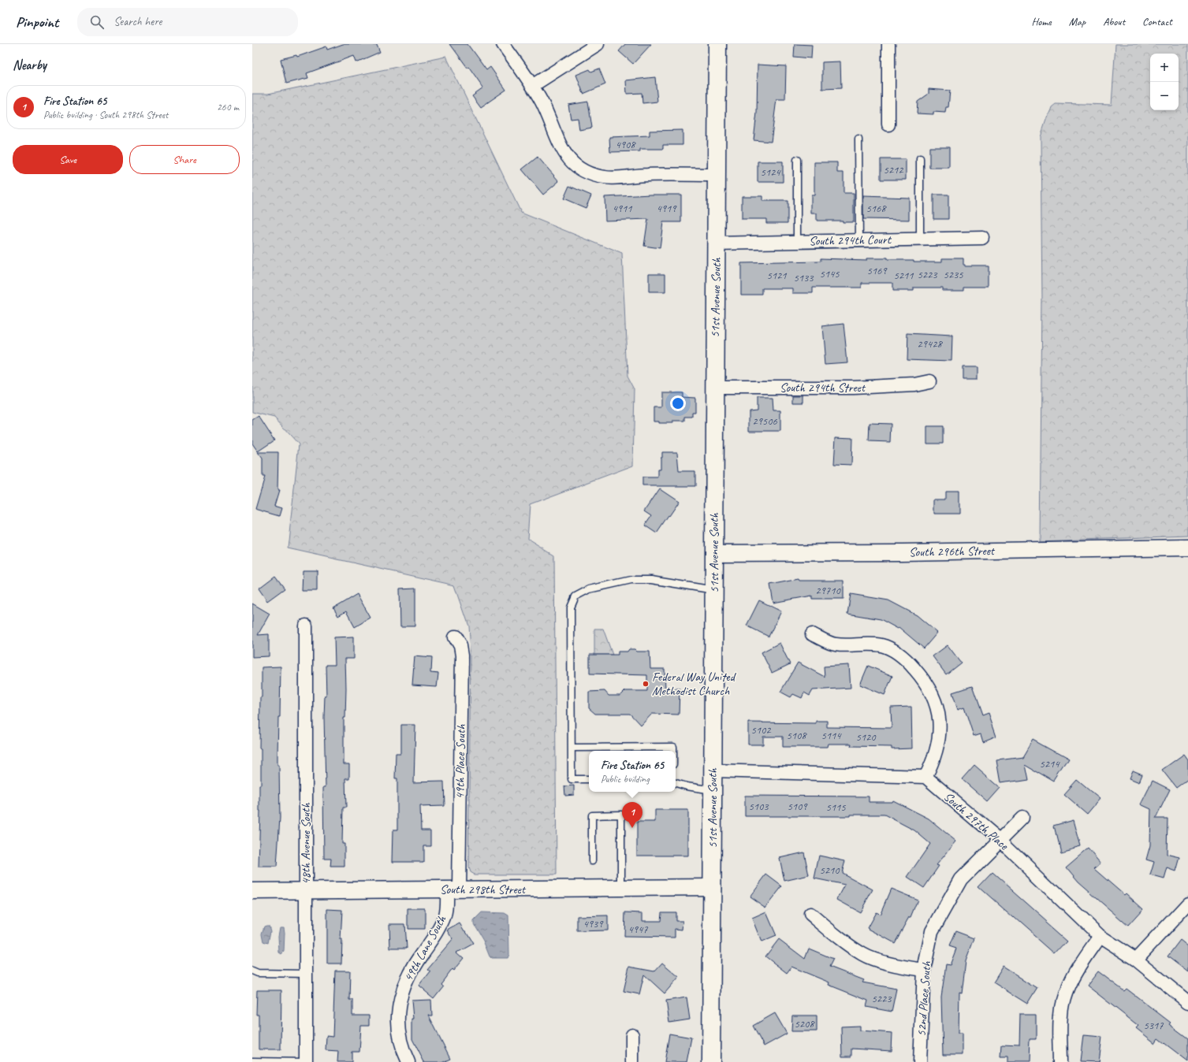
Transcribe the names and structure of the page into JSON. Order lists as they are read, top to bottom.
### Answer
{
  "streets": {
    "main road": ["51st Avenue South"],
    "street": [
      "South 294th Court",
      "South 294th Street",
      "South 296th Street",
      "49th Place South",
      "South 297th Place",
      "48th Avenue South",
      "South 298th Street",
      "49th Lane South",
      "52nd Place South"
    ]
  },
  "crossings": [
    ["South 294th Court", "51st Avenue South"],
    ["51st Avenue South", "South 294th Street"],
    ["51st Avenue South", "South 296th Street"],
    ["51st Avenue South", "South 298th Street"],
    ["49th Place South", "South 298th Street"],
    ["49th Place South", "49th Lane South"],
    ["South 297th Place", "52nd Place South"],
    ["48th Avenue South", "South 298th Street"],
    ["South 298th Street", "49th Lane South"]
  ],
  "places": ["Federal Way United Methodist Church"],
  "house_numbers": [
    "4908",
    "5212",
    "5124",
    "4911",
    "4919",
    "5168",
    "5169",
    "5145",
    "5223",
    "5235",
    "5121",
    "5211",
    "5133",
    "29428",
    "29506",
    "29710",
    "5102",
    "5108",
    "5114",
    "5120",
    "5214",
    "5103",
    "5109",
    "5115",
    "5210",
    "4939",
    "4947",
    "5223",
    "5208",
    "5317"
  ],
  "page": {
    "header": "Pinpoint",
    "search": "Search here",
    "nav": [
      "Home",
      "Map",
      "About",
      "Contact"
    ],
    "heading": "Nearby",
    "map_buttons": ["+", "−"],
    "list": [
      {
        "mark": "1",
        "name": "Fire Station 65",
        "note": "Public building · South 298th Street",
        "value": "260 m"
      }
    ],
    "buttons": ["Save", "Share"],
    "popup": ["Fire Station 65", "Public building"],
    "pins": "1"
  }
}
